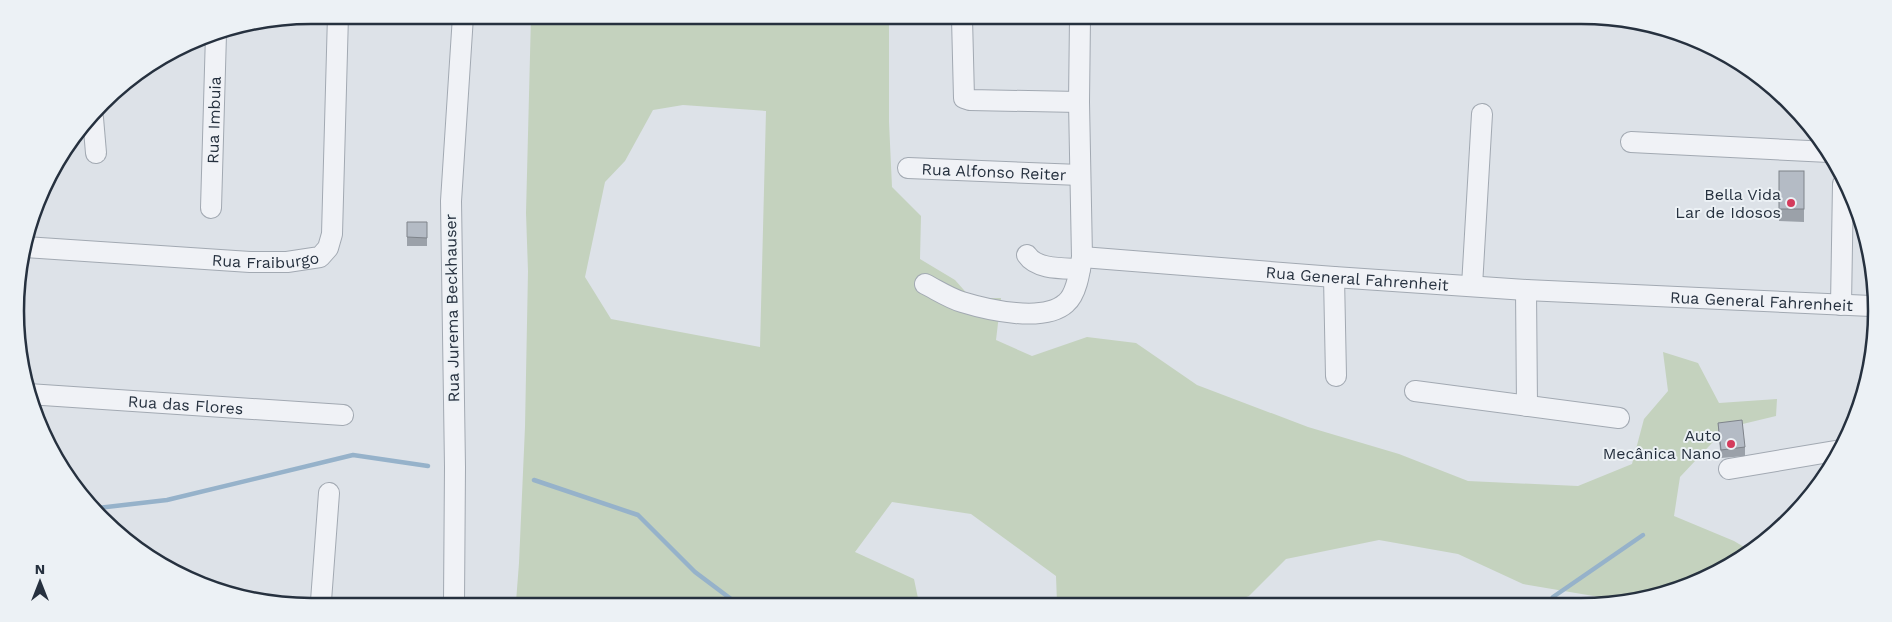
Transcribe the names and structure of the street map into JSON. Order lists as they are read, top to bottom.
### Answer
{
  "streets": {
    "street": [
      "Rua Imbuia",
      "Rua Alfonso Reiter",
      "Rua Fraiburgo",
      "Rua General Fahrenheit",
      "Rua Jurema Beckhauser",
      "Rua das Flores"
    ]
  },
  "places": ["Bella Vida Lar de Idosos", "Auto Mecânica Nano"],
  "north": "top"
}
